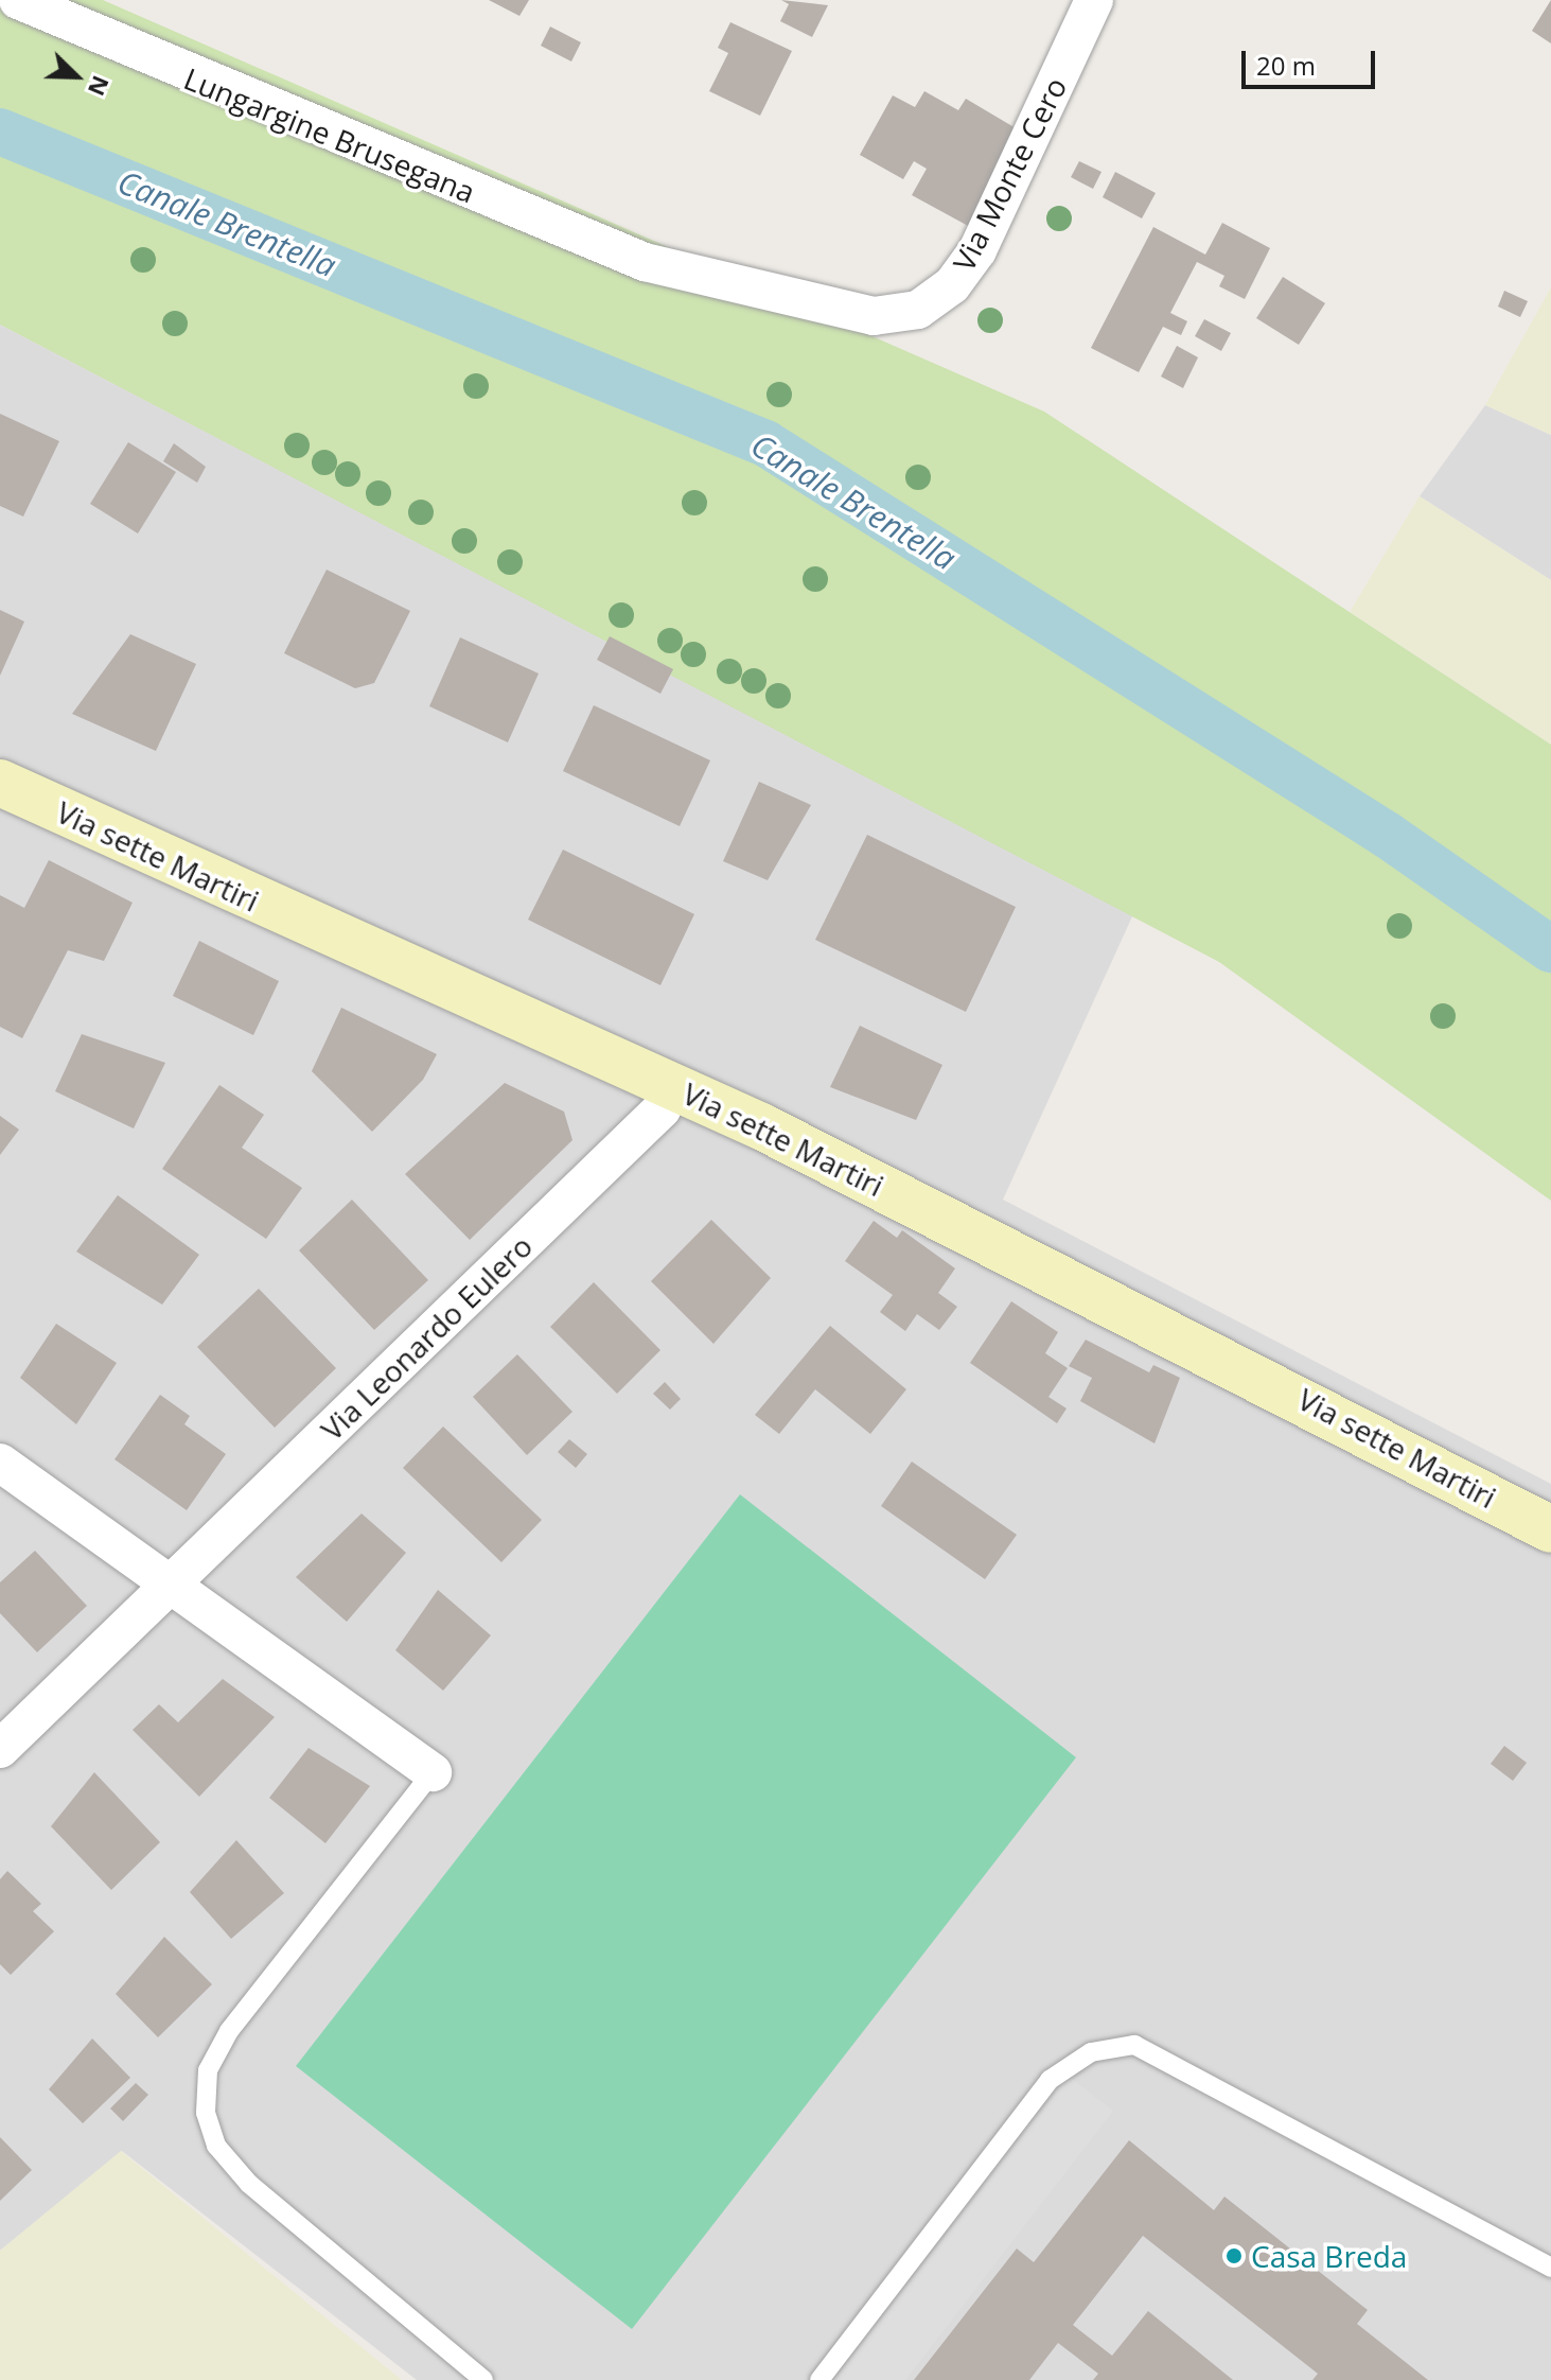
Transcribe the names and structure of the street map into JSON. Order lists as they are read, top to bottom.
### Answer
{
  "streets": {
    "main road": ["Via sette Martiri"],
    "street": ["Lungargine Brusegana", "Via Monte Cero", "Via Leonardo Eulero"]
  },
  "crossings": [
    ["Lungargine Brusegana", "Via Monte Cero"],
    ["Via sette Martiri", "Via Leonardo Eulero"]
  ],
  "water": ["Canale Brentella"],
  "places": ["Casa Breda"],
  "scale_bar": "20 m",
  "north": "bottom right"
}
